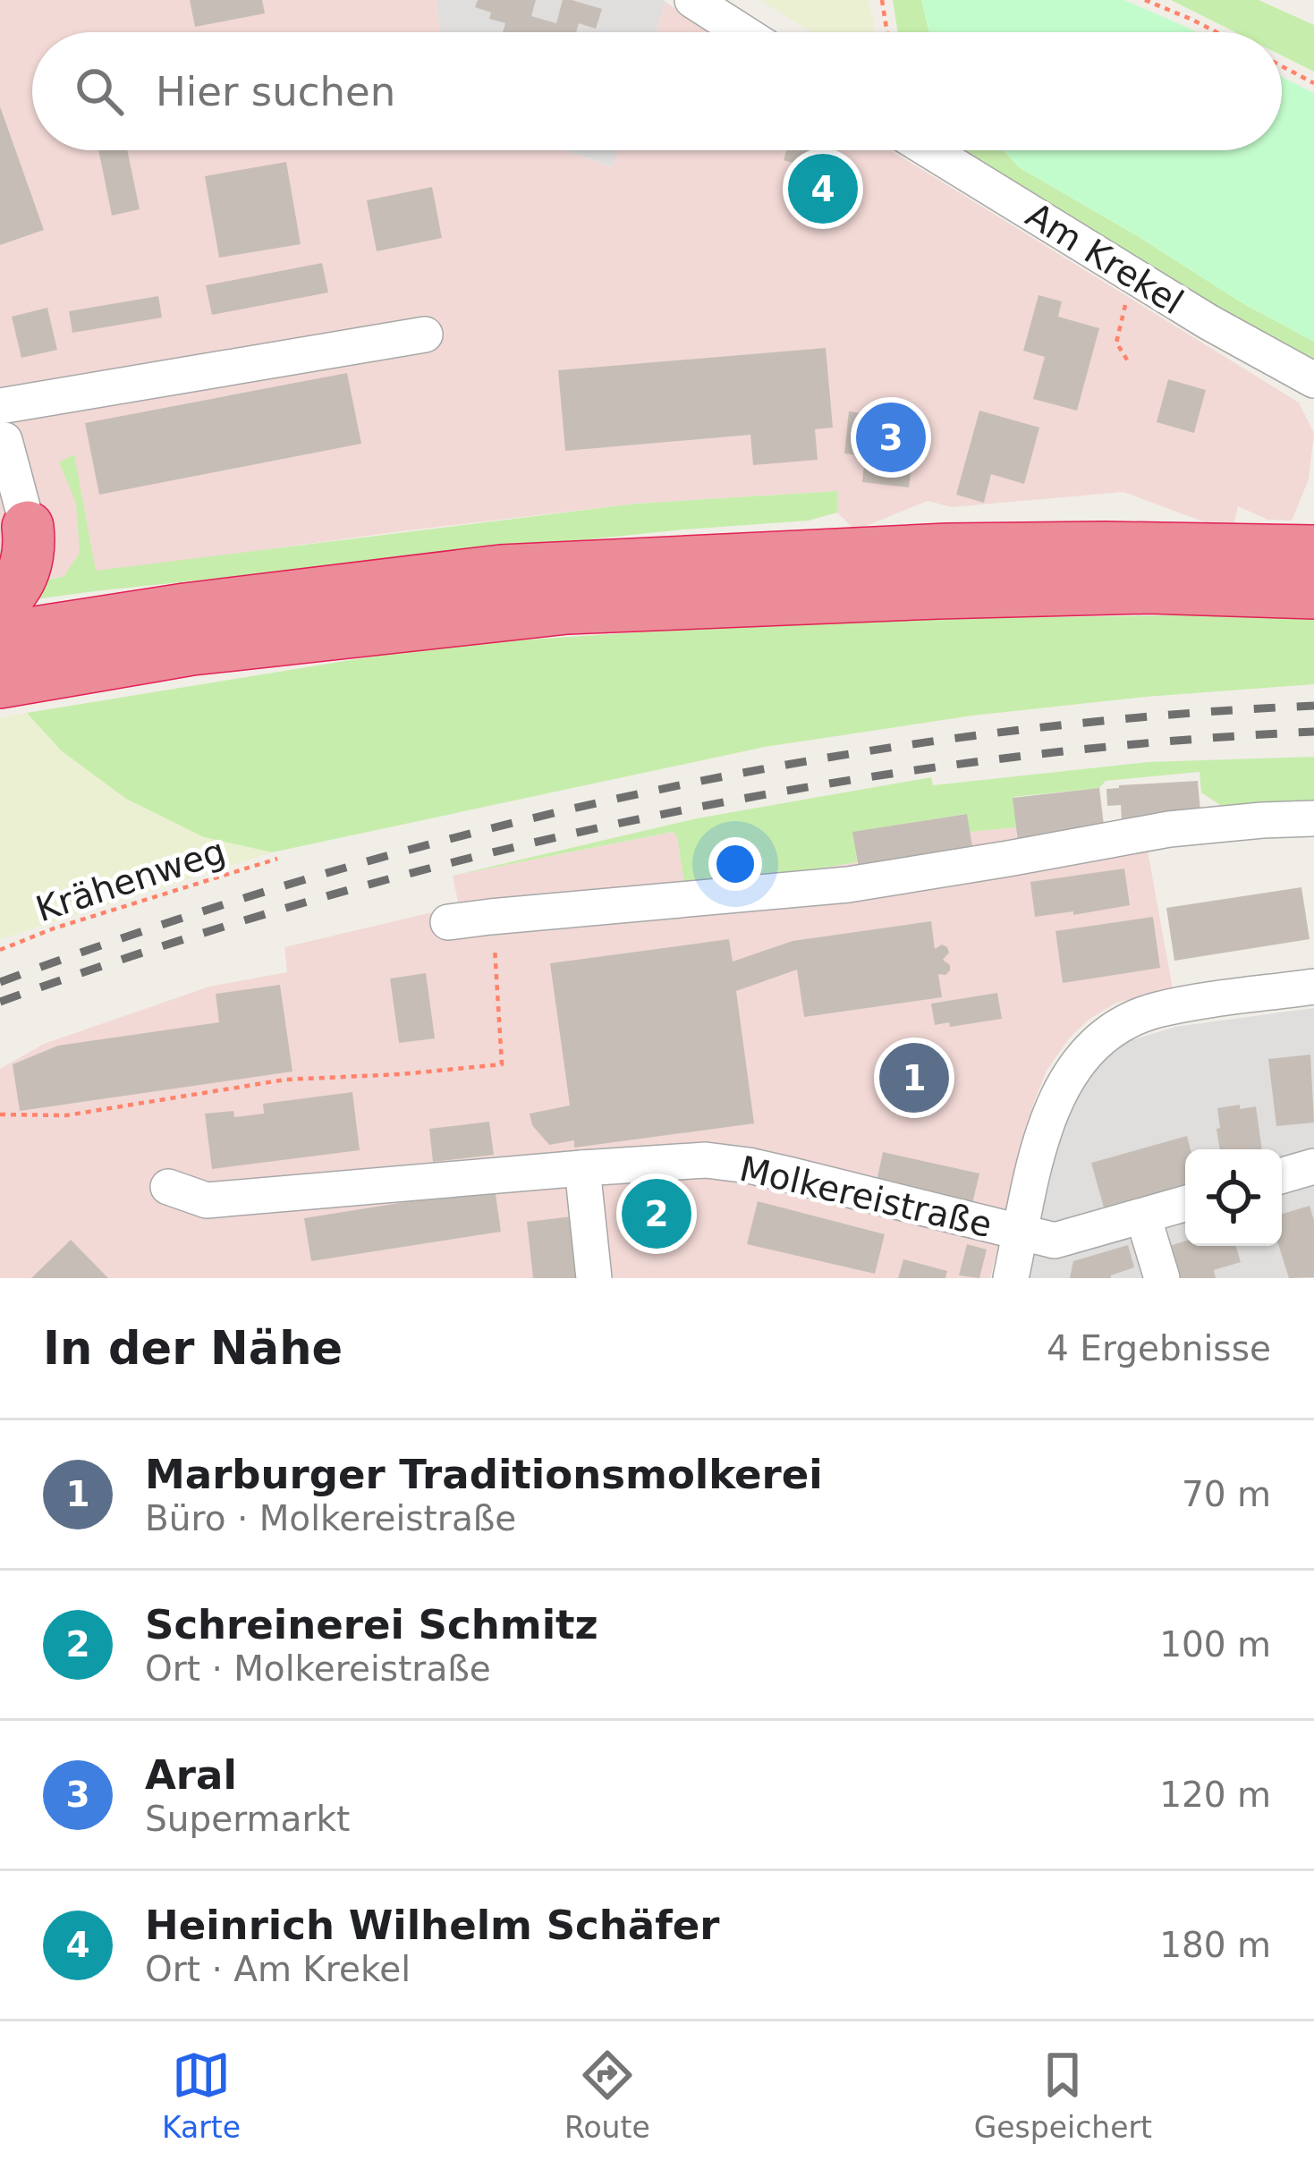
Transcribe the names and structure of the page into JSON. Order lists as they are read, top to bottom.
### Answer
{
  "streets": {
    "street": ["Am Krekel", "Molkereistraße"],
    "path": ["Krähenweg"]
  },
  "page": {
    "search": "Hier suchen",
    "pins": [
      "4",
      "3",
      "1",
      "2"
    ],
    "heading": ["In der Nähe", "4 Ergebnisse"],
    "list": [
      {
        "mark": "1",
        "name": "Marburger Traditionsmolkerei",
        "note": "Büro · Molkereistraße",
        "value": "70 m"
      },
      {
        "mark": "2",
        "name": "Schreinerei Schmitz",
        "note": "Ort · Molkereistraße",
        "value": "100 m"
      },
      {
        "mark": "3",
        "name": "Aral",
        "note": "Supermarkt",
        "value": "120 m"
      },
      {
        "mark": "4",
        "name": "Heinrich Wilhelm Schäfer",
        "note": "Ort · Am Krekel",
        "value": "180 m"
      }
    ],
    "nav": ["Karte", "Route", "Gespeichert"]
  }
}
